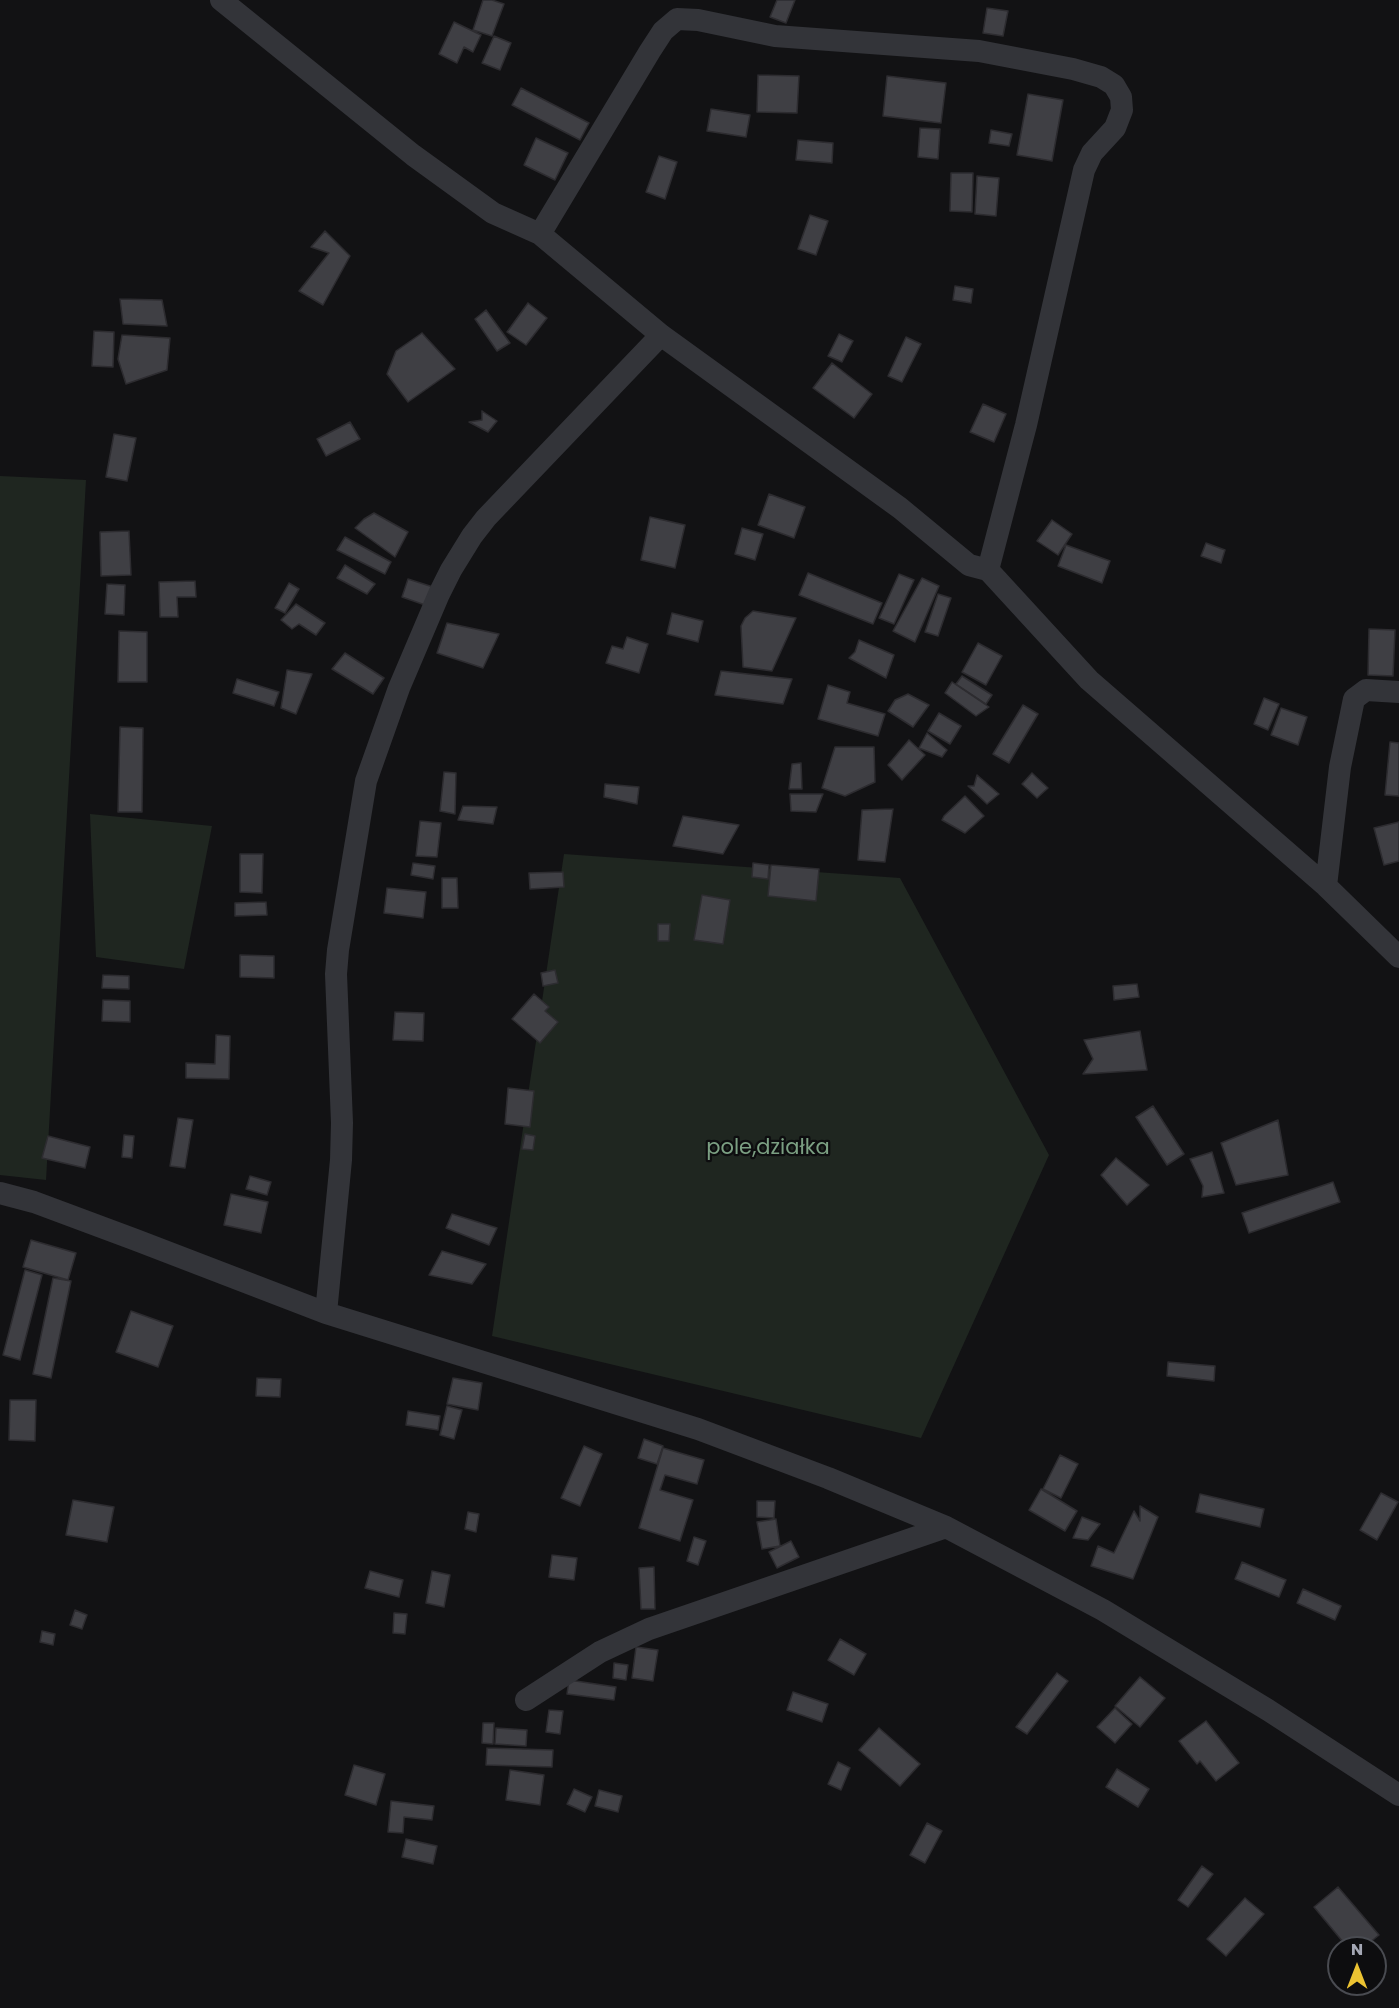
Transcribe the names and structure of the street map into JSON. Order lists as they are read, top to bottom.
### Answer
{
  "parks": ["pole,działka"],
  "north": "top"
}
